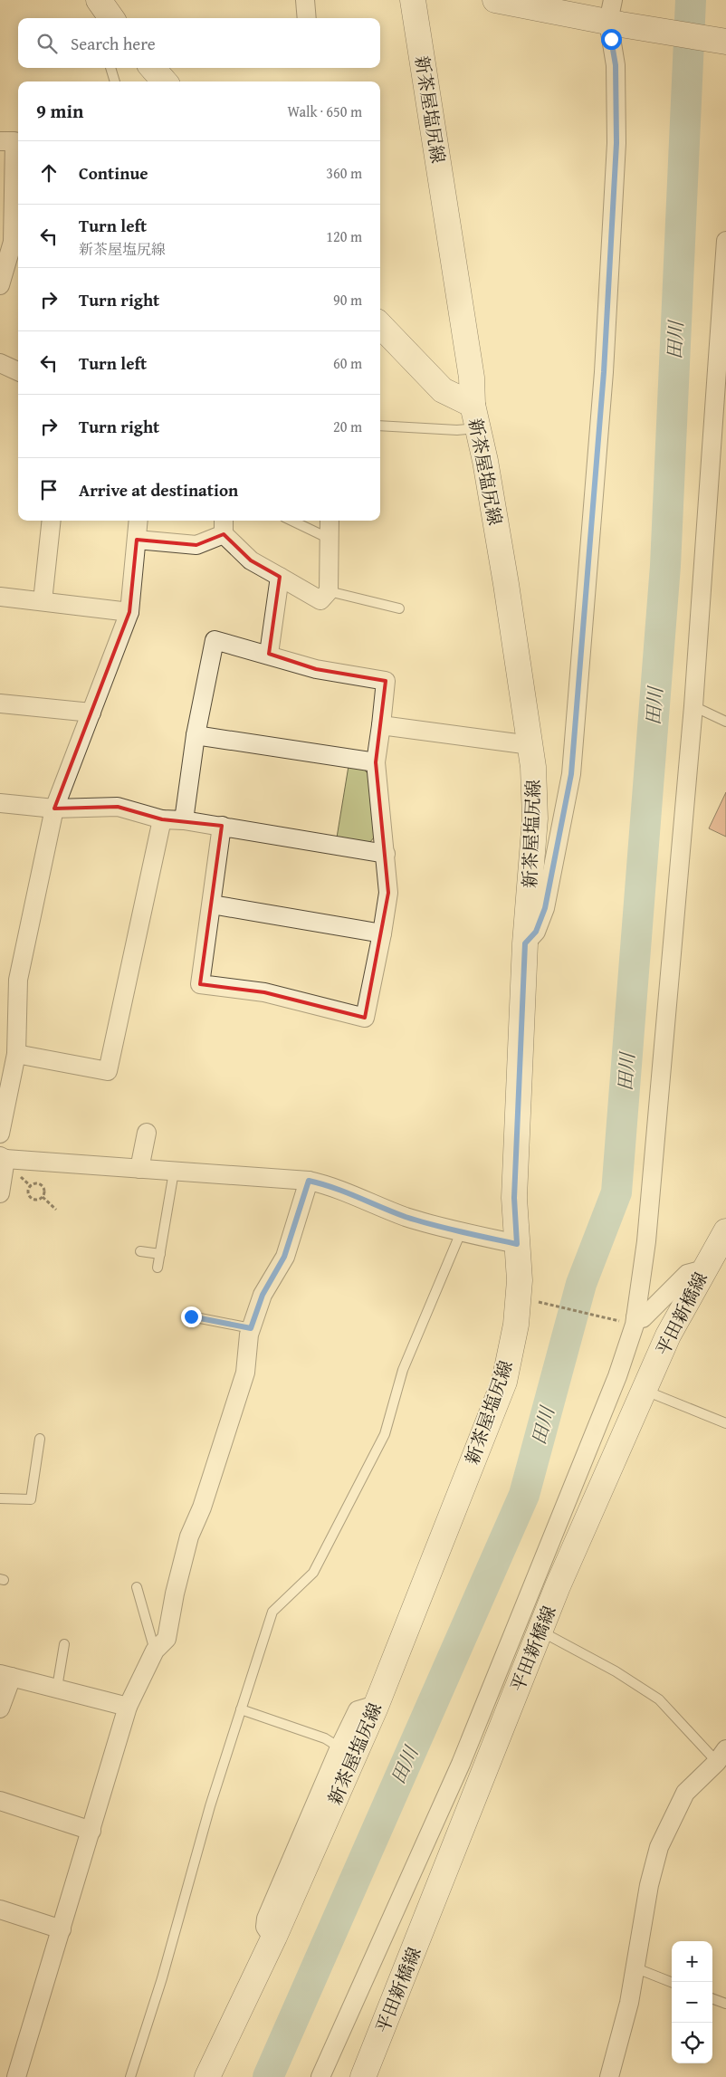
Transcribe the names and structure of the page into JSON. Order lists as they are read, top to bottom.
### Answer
{
  "streets": {
    "main road": ["新茶屋塩尻線", "平田新橋線"]
  },
  "water": ["田川"],
  "page": {
    "search": "Search here",
    "heading": ["9 min", "Walk · 650 m"],
    "list": [
      ["Continue", "360 m"],
      ["Turn left", "新茶屋塩尻線", "120 m"],
      ["Turn right", "90 m"],
      ["Turn left", "60 m"],
      ["Turn right", "20 m"],
      "Arrive at destination"
    ],
    "map_buttons": ["+", "−"]
  }
}
